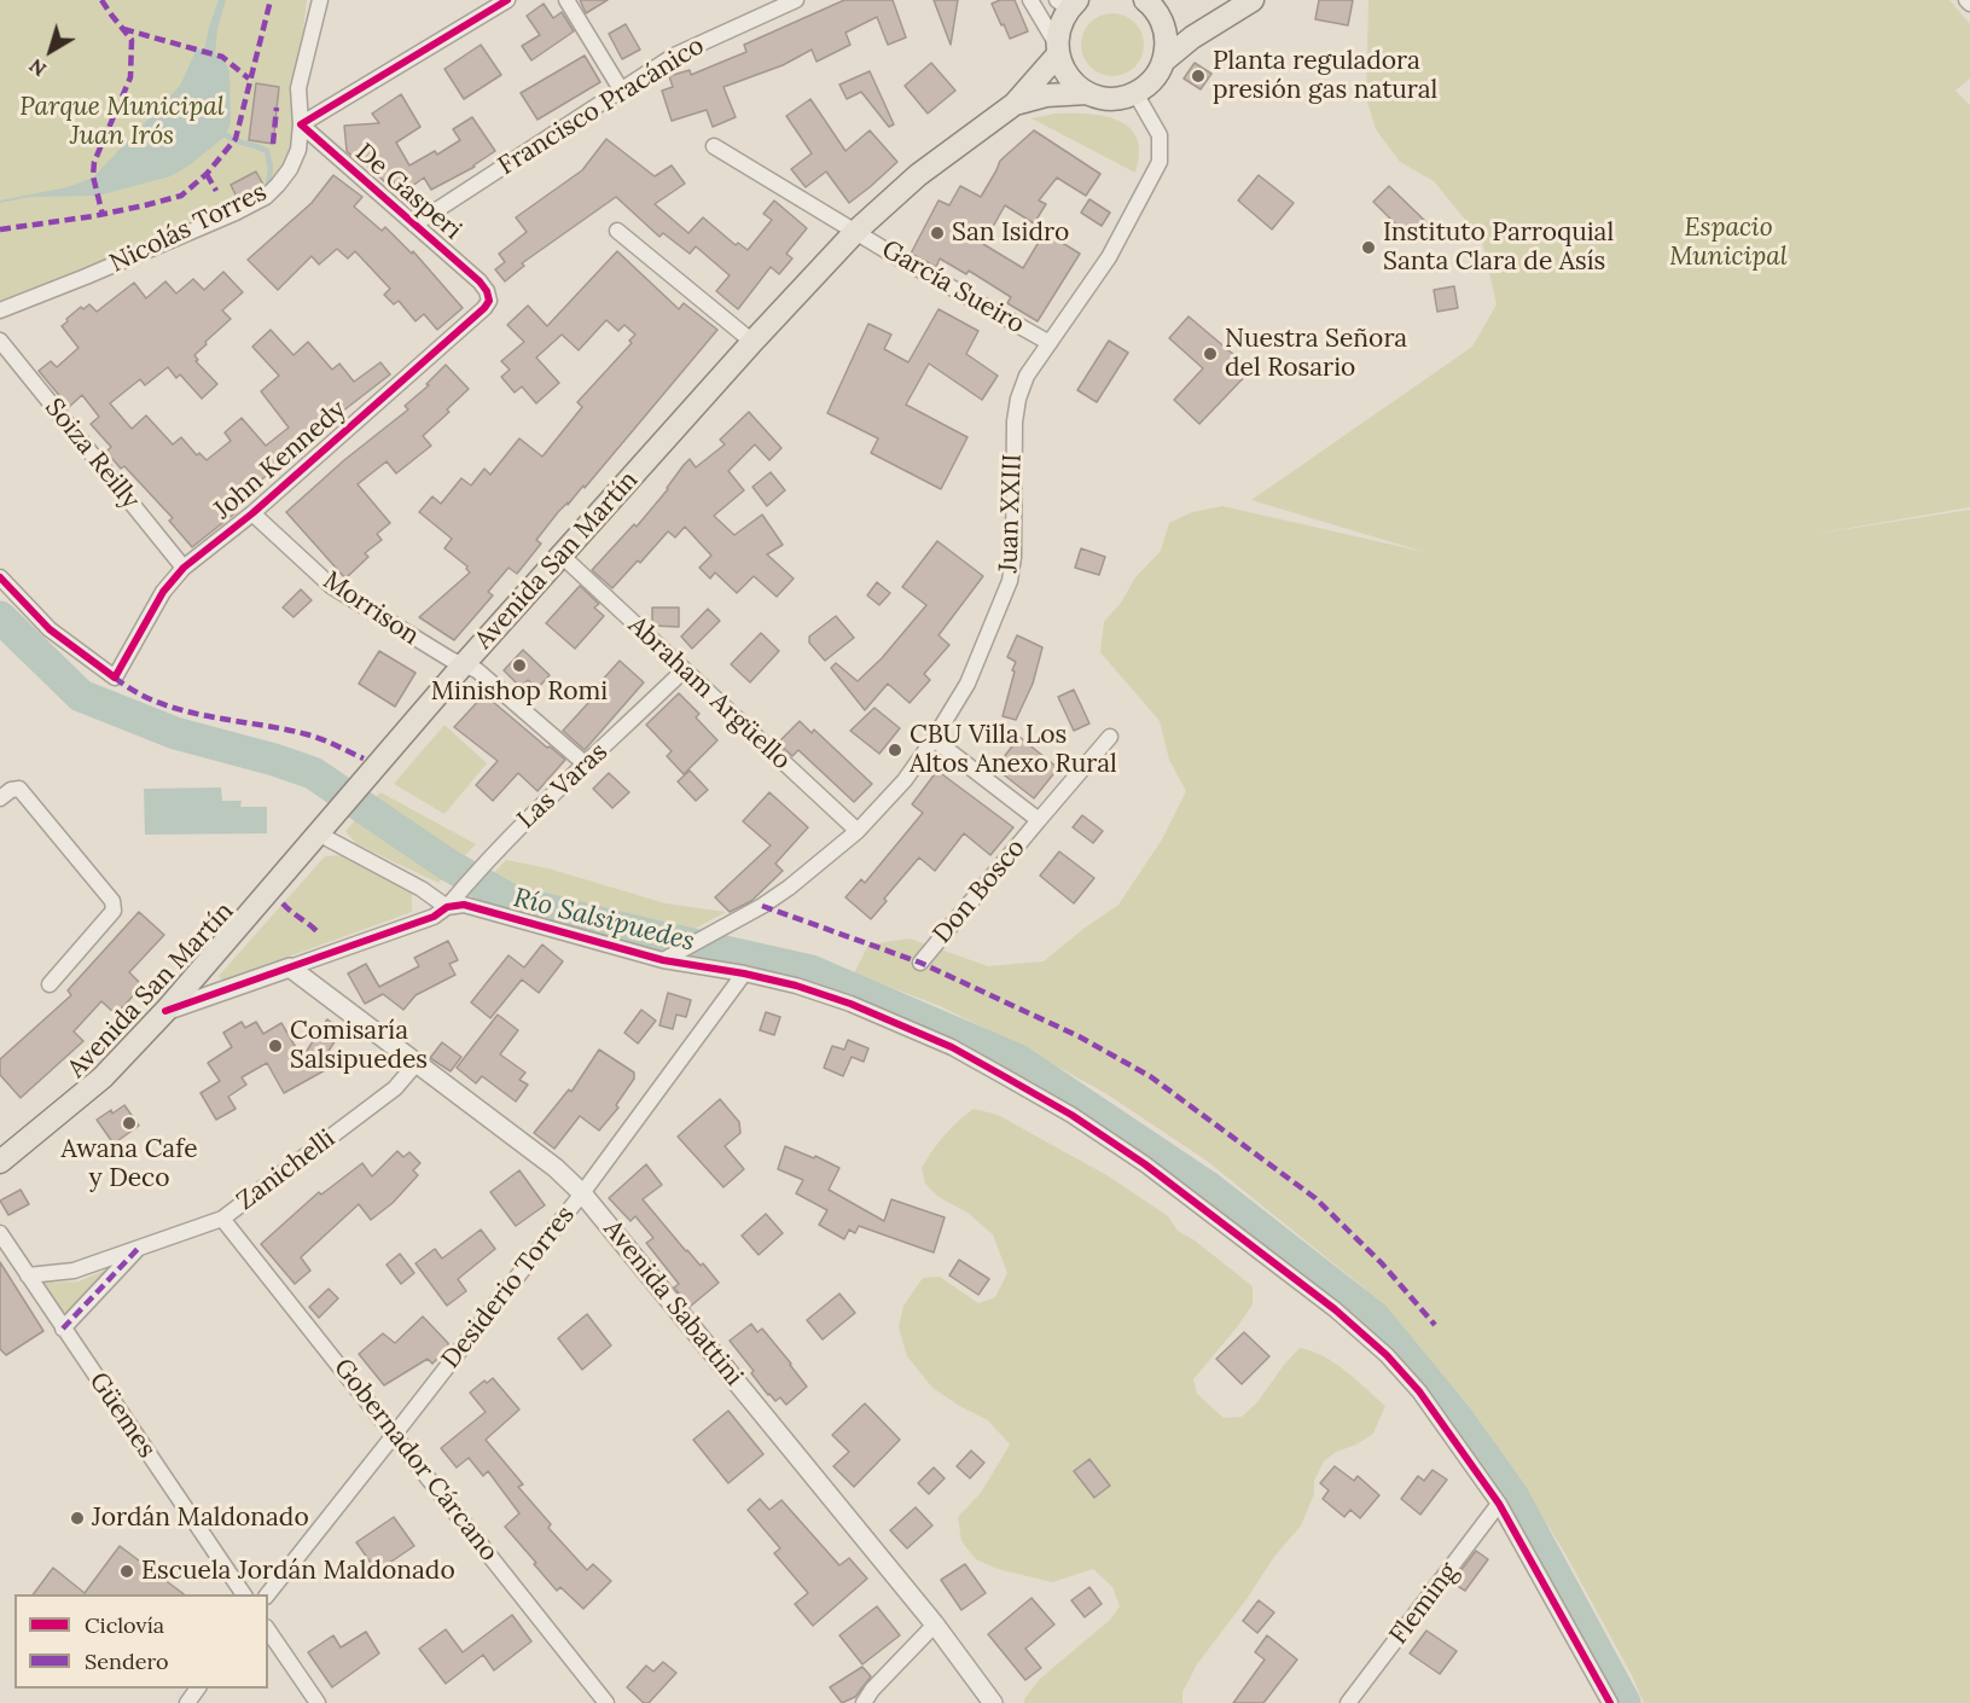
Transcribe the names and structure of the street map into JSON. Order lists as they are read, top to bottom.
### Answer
{
  "streets": {
    "main road": ["Avenida San Martín"],
    "street": [
      "Francisco Pracánico",
      "De Gasperi",
      "Nicolás Torres",
      "García Sueiro",
      "Soiza Reilly",
      "John Kennedy",
      "Juan XXIII",
      "Morrison",
      "Abraham Argüello",
      "Las Varas",
      "Don Bosco",
      "Zanichelli",
      "Desiderio Torres",
      "Avenida Sabattini",
      "Güemes",
      "Gobernador Cárcano",
      "Fleming"
    ]
  },
  "crossings": [
    ["Francisco Pracánico", "De Gasperi"],
    ["De Gasperi", "Nicolás Torres"],
    ["De Gasperi", "John Kennedy"],
    ["García Sueiro", "Juan XXIII"],
    ["García Sueiro", "Avenida San Martín"],
    ["Soiza Reilly", "John Kennedy"],
    ["John Kennedy", "Morrison"],
    ["Juan XXIII", "Avenida San Martín"],
    ["Juan XXIII", "Abraham Argüello"],
    ["Juan XXIII", "Don Bosco"],
    ["Avenida San Martín", "Morrison"],
    ["Avenida San Martín", "Abraham Argüello"],
    ["Morrison", "Las Varas"],
    ["Abraham Argüello", "Las Varas"],
    ["Zanichelli", "Avenida Sabattini"],
    ["Zanichelli", "Güemes"],
    ["Zanichelli", "Gobernador Cárcano"],
    ["Desiderio Torres", "Avenida Sabattini"],
    ["Desiderio Torres", "Gobernador Cárcano"]
  ],
  "water": ["Río Salsipuedes"],
  "parks": ["Parque Municipal Juan Irós", "Espacio Municipal"],
  "places": [
    "Planta reguladora presión gas natural",
    "San Isidro",
    "Instituto Parroquial Santa Clara de Asís",
    "Nuestra Señora del Rosario",
    "Minishop Romi",
    "CBU Villa Los Altos Anexo Rural",
    "Comisaría Salsipuedes",
    "Awana Cafe y Deco",
    "Jordán Maldonado",
    "Escuela Jordán Maldonado"
  ],
  "legend": ["Ciclovía", "Sendero"],
  "north": "bottom left"
}
